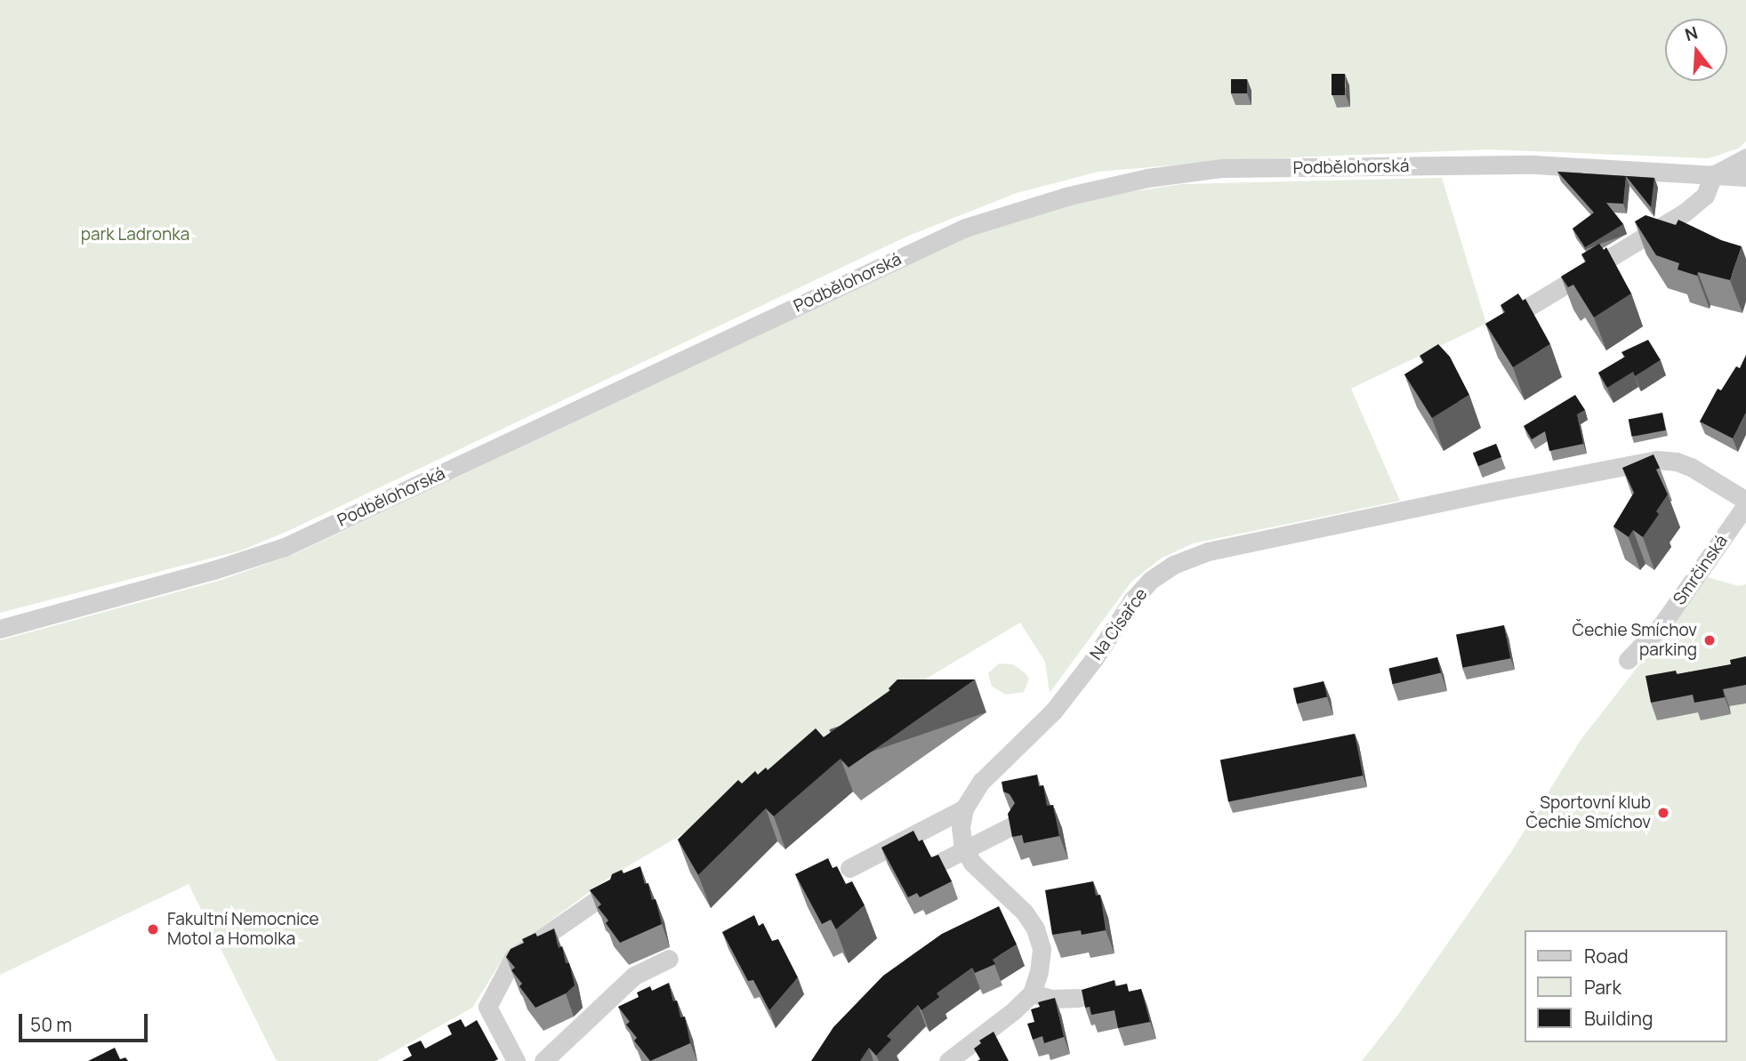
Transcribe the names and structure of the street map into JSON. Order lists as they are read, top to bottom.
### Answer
{
  "streets": {
    "street": ["Podbělohorská", "Smrčinská", "Na Císařce"]
  },
  "crossings": [
    ["Smrčinská", "Na Císařce"]
  ],
  "parks": ["park Ladronka"],
  "places": ["Čechie Smíchov parking", "Sportovní klub Čechie Smíchov", "Fakultní Nemocnice Motol a Homolka"],
  "legend": ["Road", "Park", "Building"],
  "scale_bar": "50 m",
  "north": "top"
}
